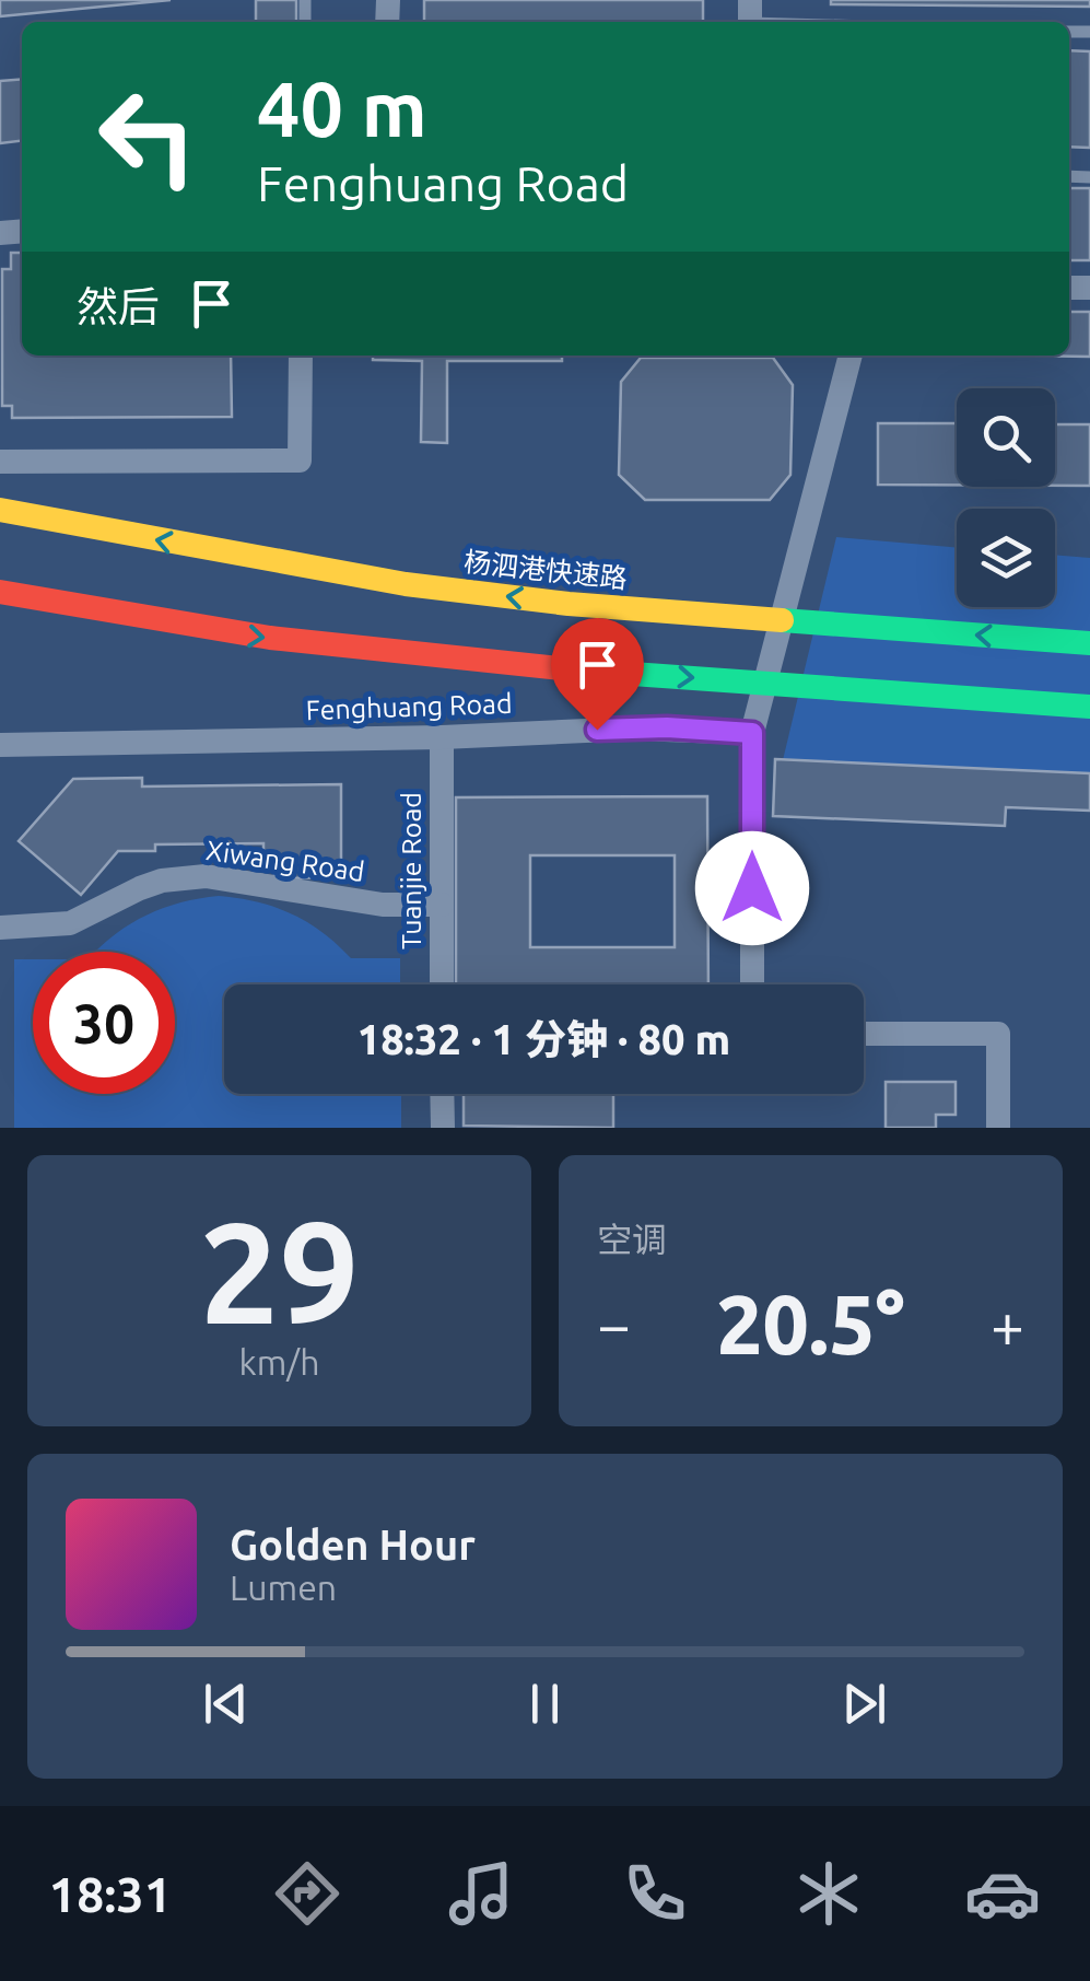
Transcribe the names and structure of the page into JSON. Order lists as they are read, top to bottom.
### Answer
{
  "streets": {
    "highway": ["杨泗港快速路"],
    "street": ["Fenghuang Road", "Xiwang Road", "Tuanjie Road"]
  },
  "crossings": [
    ["Fenghuang Road", "Tuanjie Road"],
    ["Xiwang Road", "Tuanjie Road"]
  ],
  "page": {
    "turn": ["40 m", "Fenghuang Road"],
    "then": "然后",
    "limit": "30",
    "trip": "18:32 · 1 分钟 · 80 m",
    "tile": [
      ["29", "km/h"],
      "空调"
    ],
    "heat": ["−", "20.5°", "+"],
    "song": ["Golden Hour", "Lumen"],
    "tabs": "18:31"
  }
}
